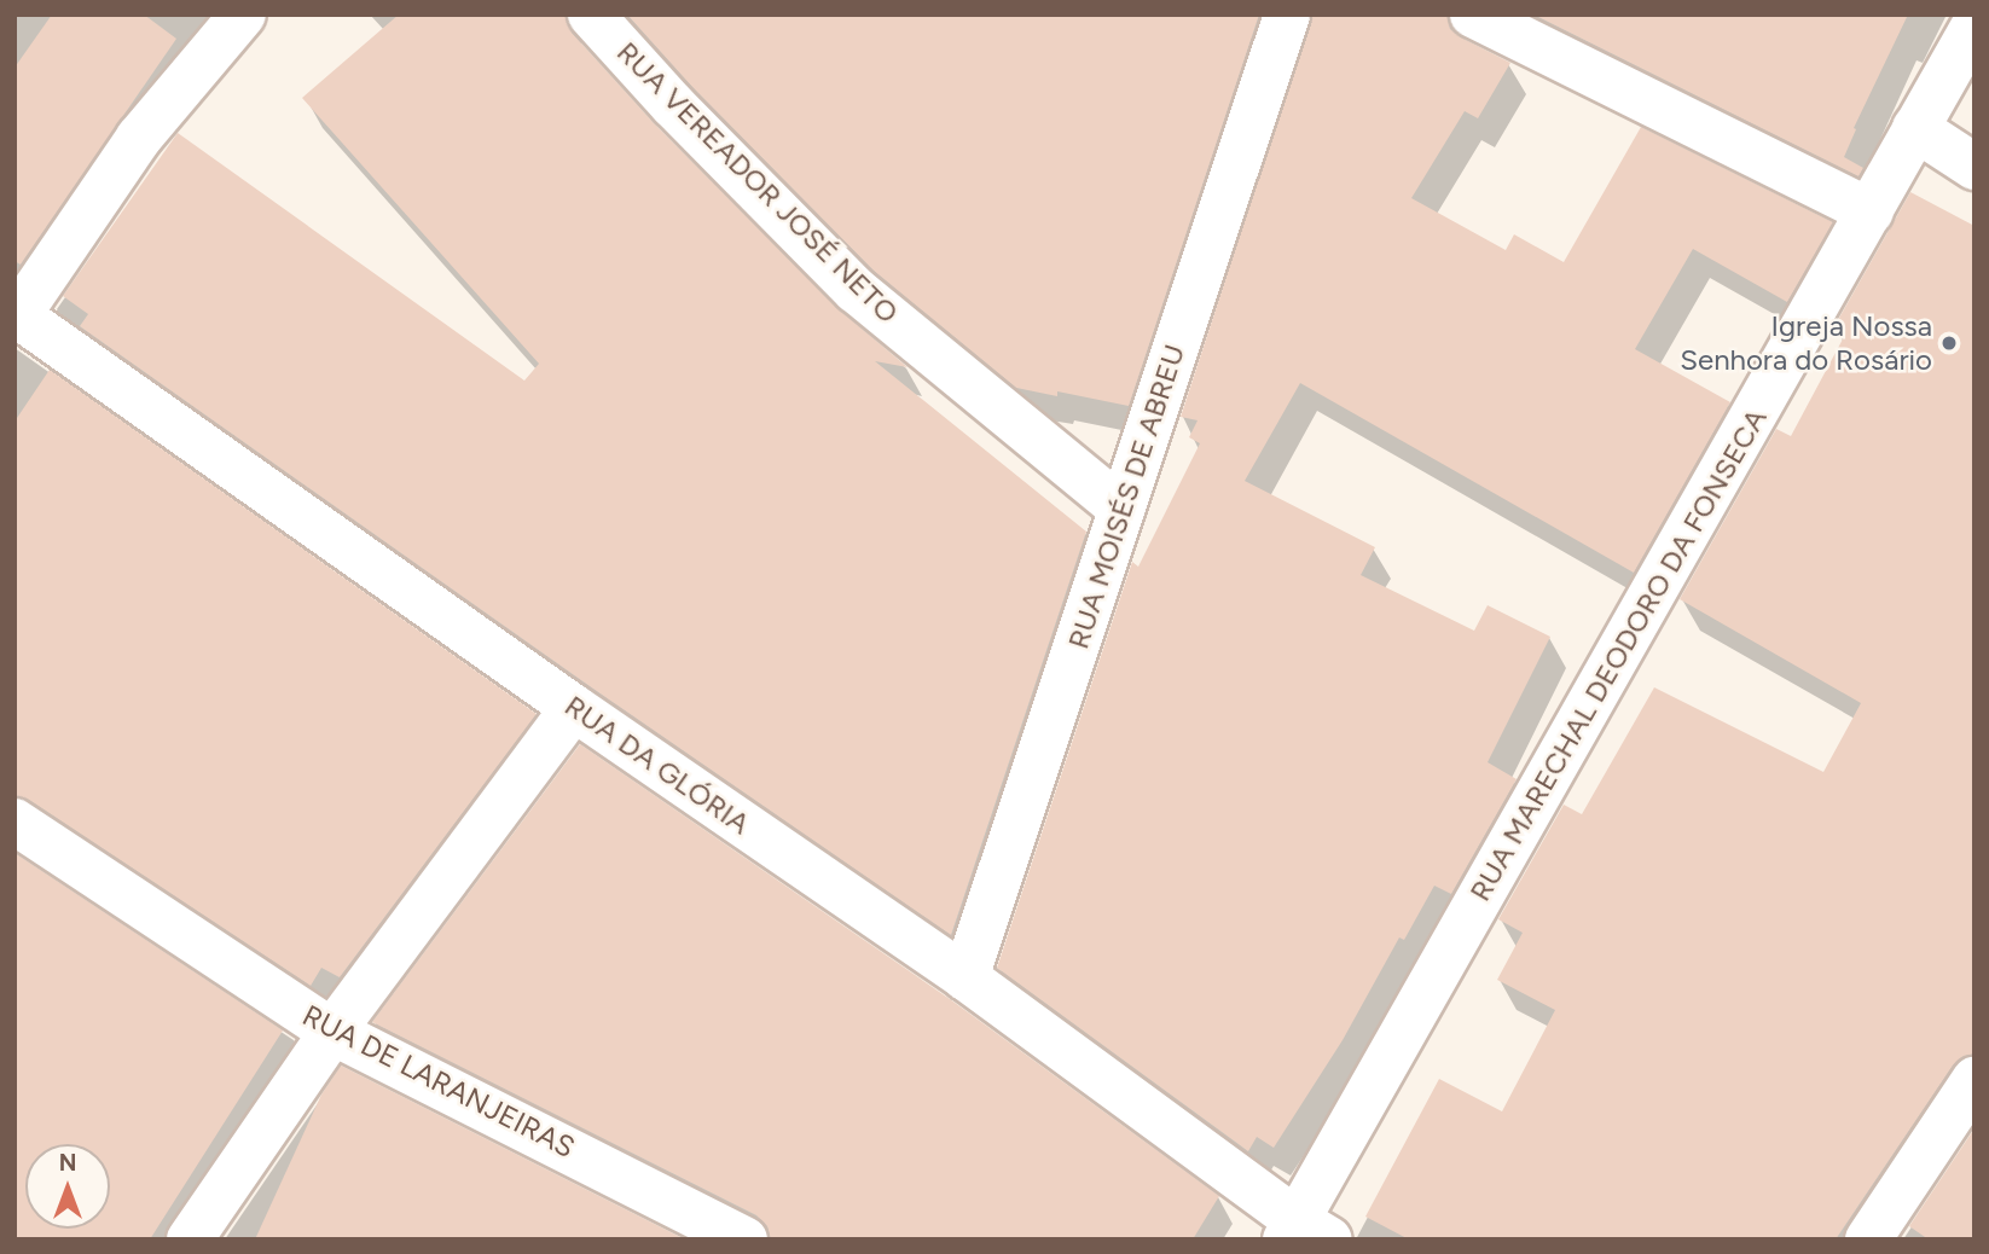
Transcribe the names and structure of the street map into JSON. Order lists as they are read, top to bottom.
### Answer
{
  "streets": {
    "street": [
      "RUA VEREADOR JOSÉ NETO",
      "RUA MOISÉS DE ABREU",
      "RUA MARECHAL DEODORO DA FONSECA",
      "RUA DA GLÓRIA",
      "RUA DE LARANJEIRAS"
    ]
  },
  "crossings": [
    ["RUA VEREADOR JOSÉ NETO", "RUA MOISÉS DE ABREU"],
    ["RUA MOISÉS DE ABREU", "RUA DA GLÓRIA"],
    ["RUA MARECHAL DEODORO DA FONSECA", "RUA DA GLÓRIA"]
  ],
  "places": ["Igreja Nossa Senhora do Rosário"],
  "north": "top"
}
